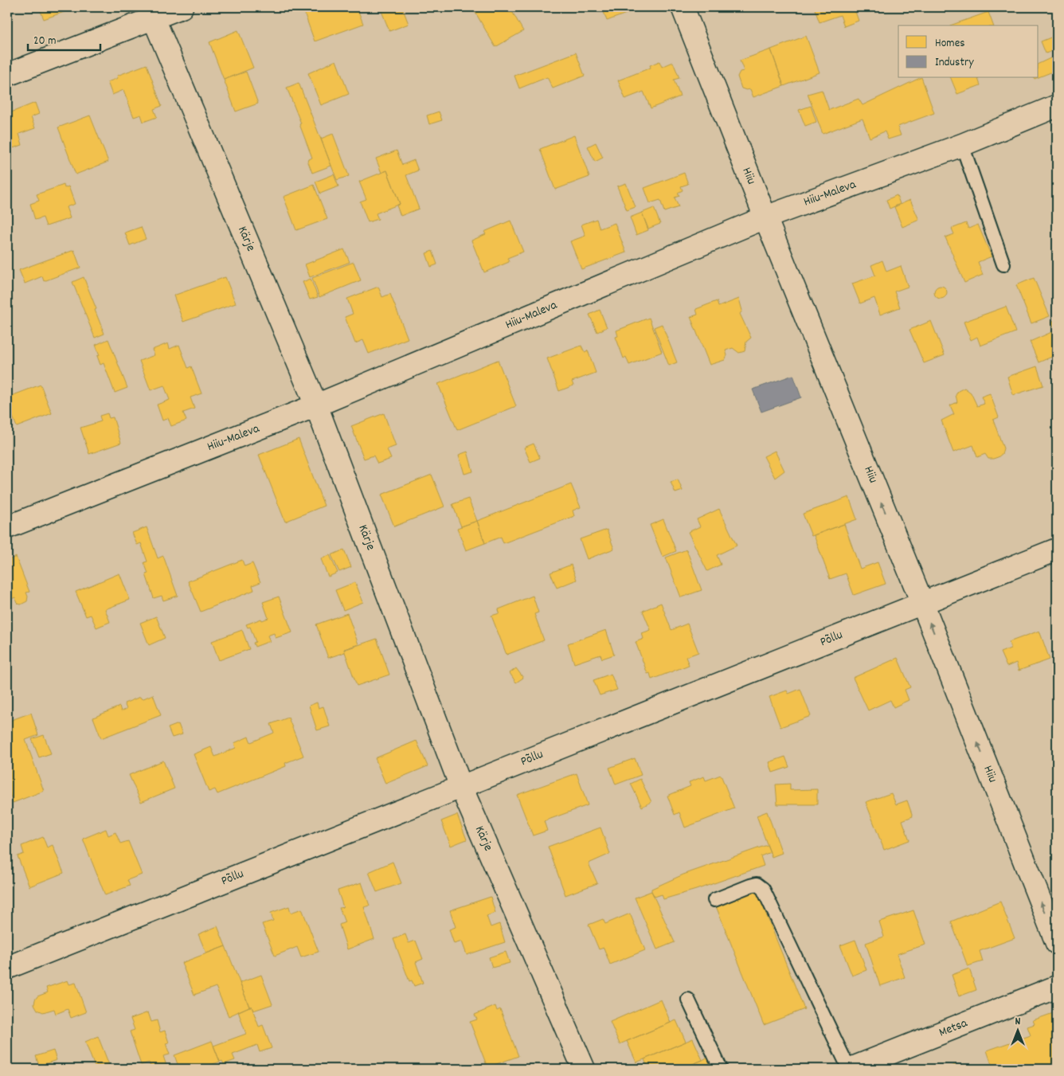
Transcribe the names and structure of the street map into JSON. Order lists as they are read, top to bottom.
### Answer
{
  "streets": {
    "street": [
      "Hiiu",
      "Hiiu-Maleva",
      "Kärje",
      "Põllu",
      "Metsa"
    ]
  },
  "crossings": [
    ["Hiiu", "Hiiu-Maleva"],
    ["Hiiu", "Põllu"],
    ["Hiiu-Maleva", "Kärje"],
    ["Kärje", "Põllu"]
  ],
  "one_way": ["Hiiu"],
  "legend": ["Homes", "Industry"],
  "scale_bar": "20 m",
  "north": "top"
}
